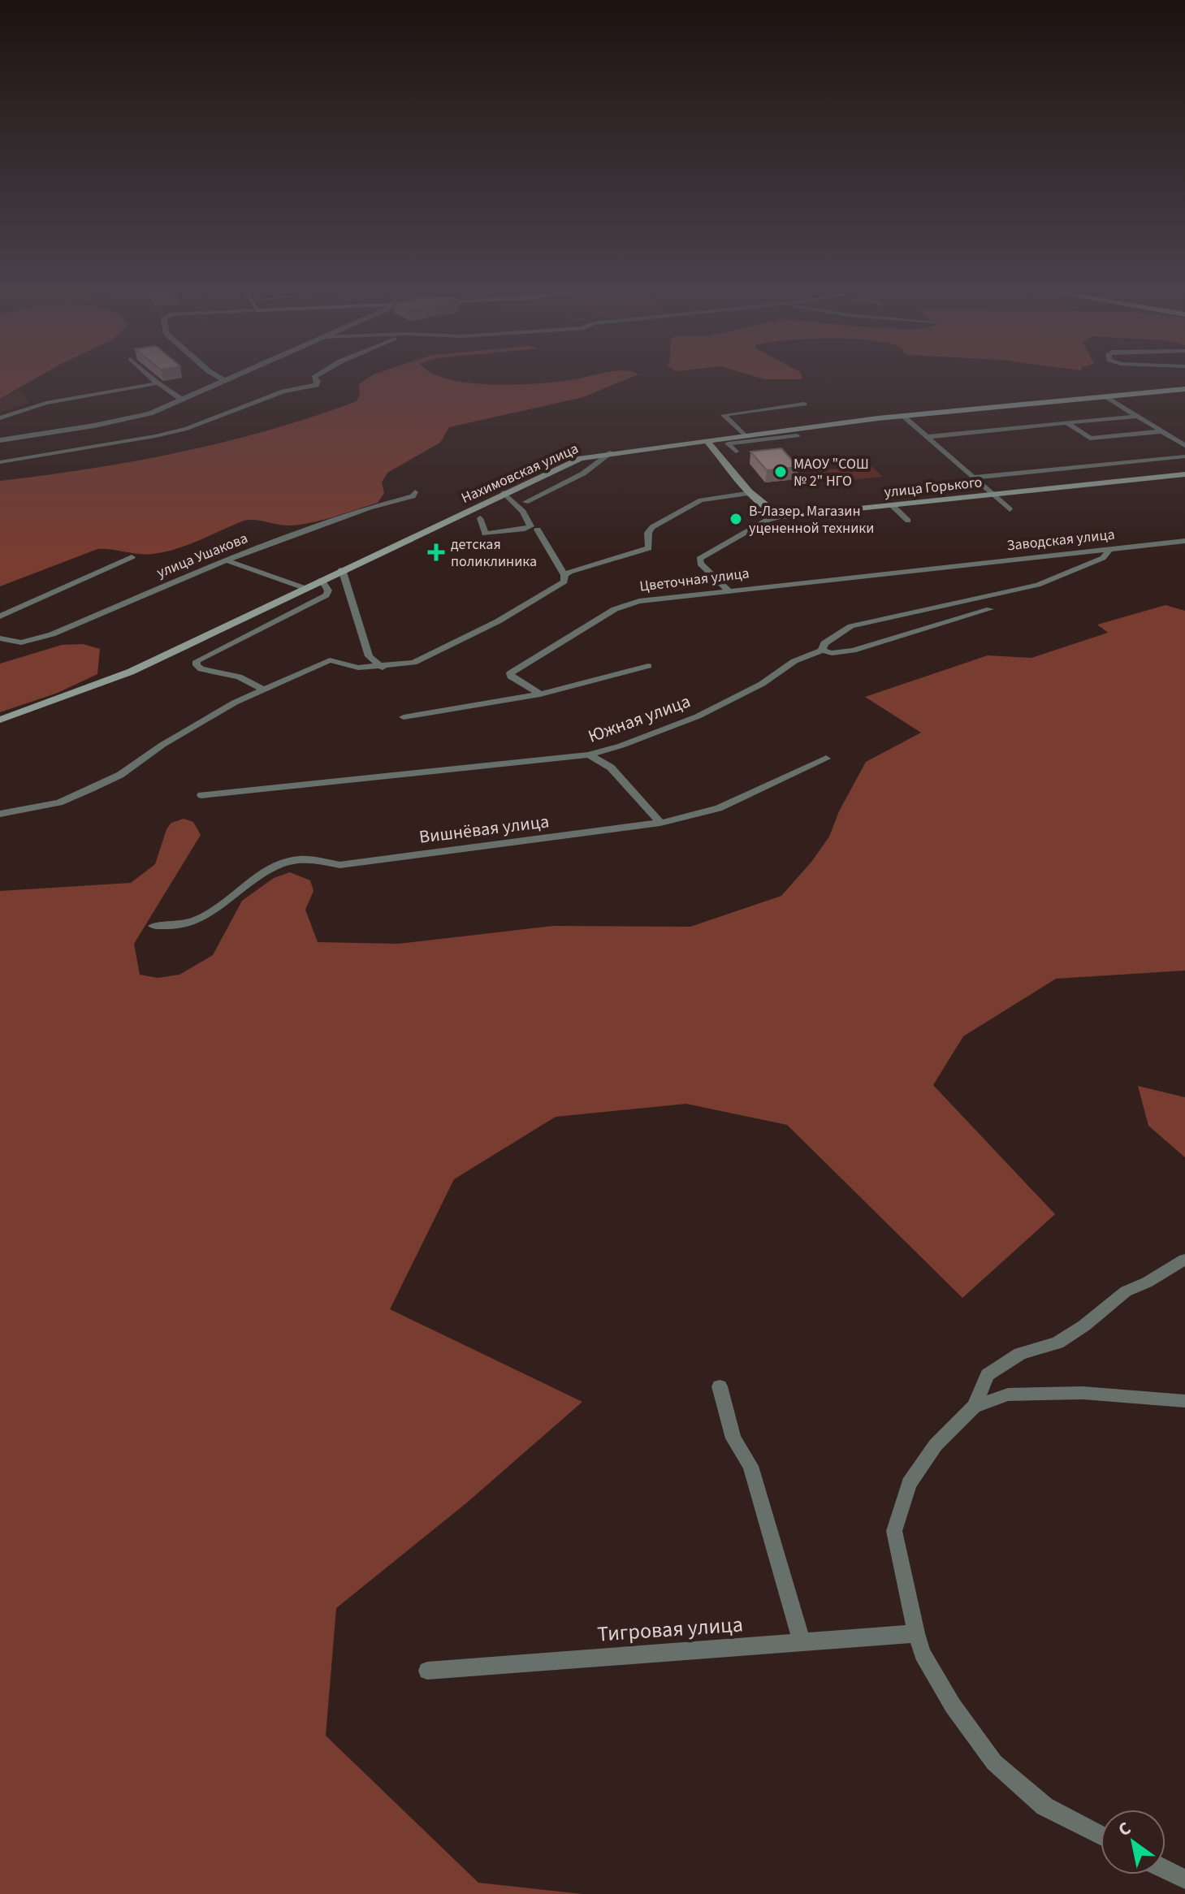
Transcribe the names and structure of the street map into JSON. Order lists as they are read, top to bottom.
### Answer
{
  "streets": {
    "main road": ["Нахимовская улица", "улица Горького"],
    "street": [
      "Заводская улица",
      "улица Ушакова",
      "Цветочная улица",
      "Южная улица",
      "Вишнёвая улица",
      "Тигровая улица"
    ]
  },
  "crossings": [
    ["улица Горького", "Цветочная улица"],
    ["Заводская улица", "Цветочная улица"]
  ],
  "places": {
    "other": ["МАОУ \"СОШ № 2\" НГО", "В-Лазер. Магазин уцененной техники"],
    "health": ["детская поликлиника"]
  },
  "north": "top left"
}
